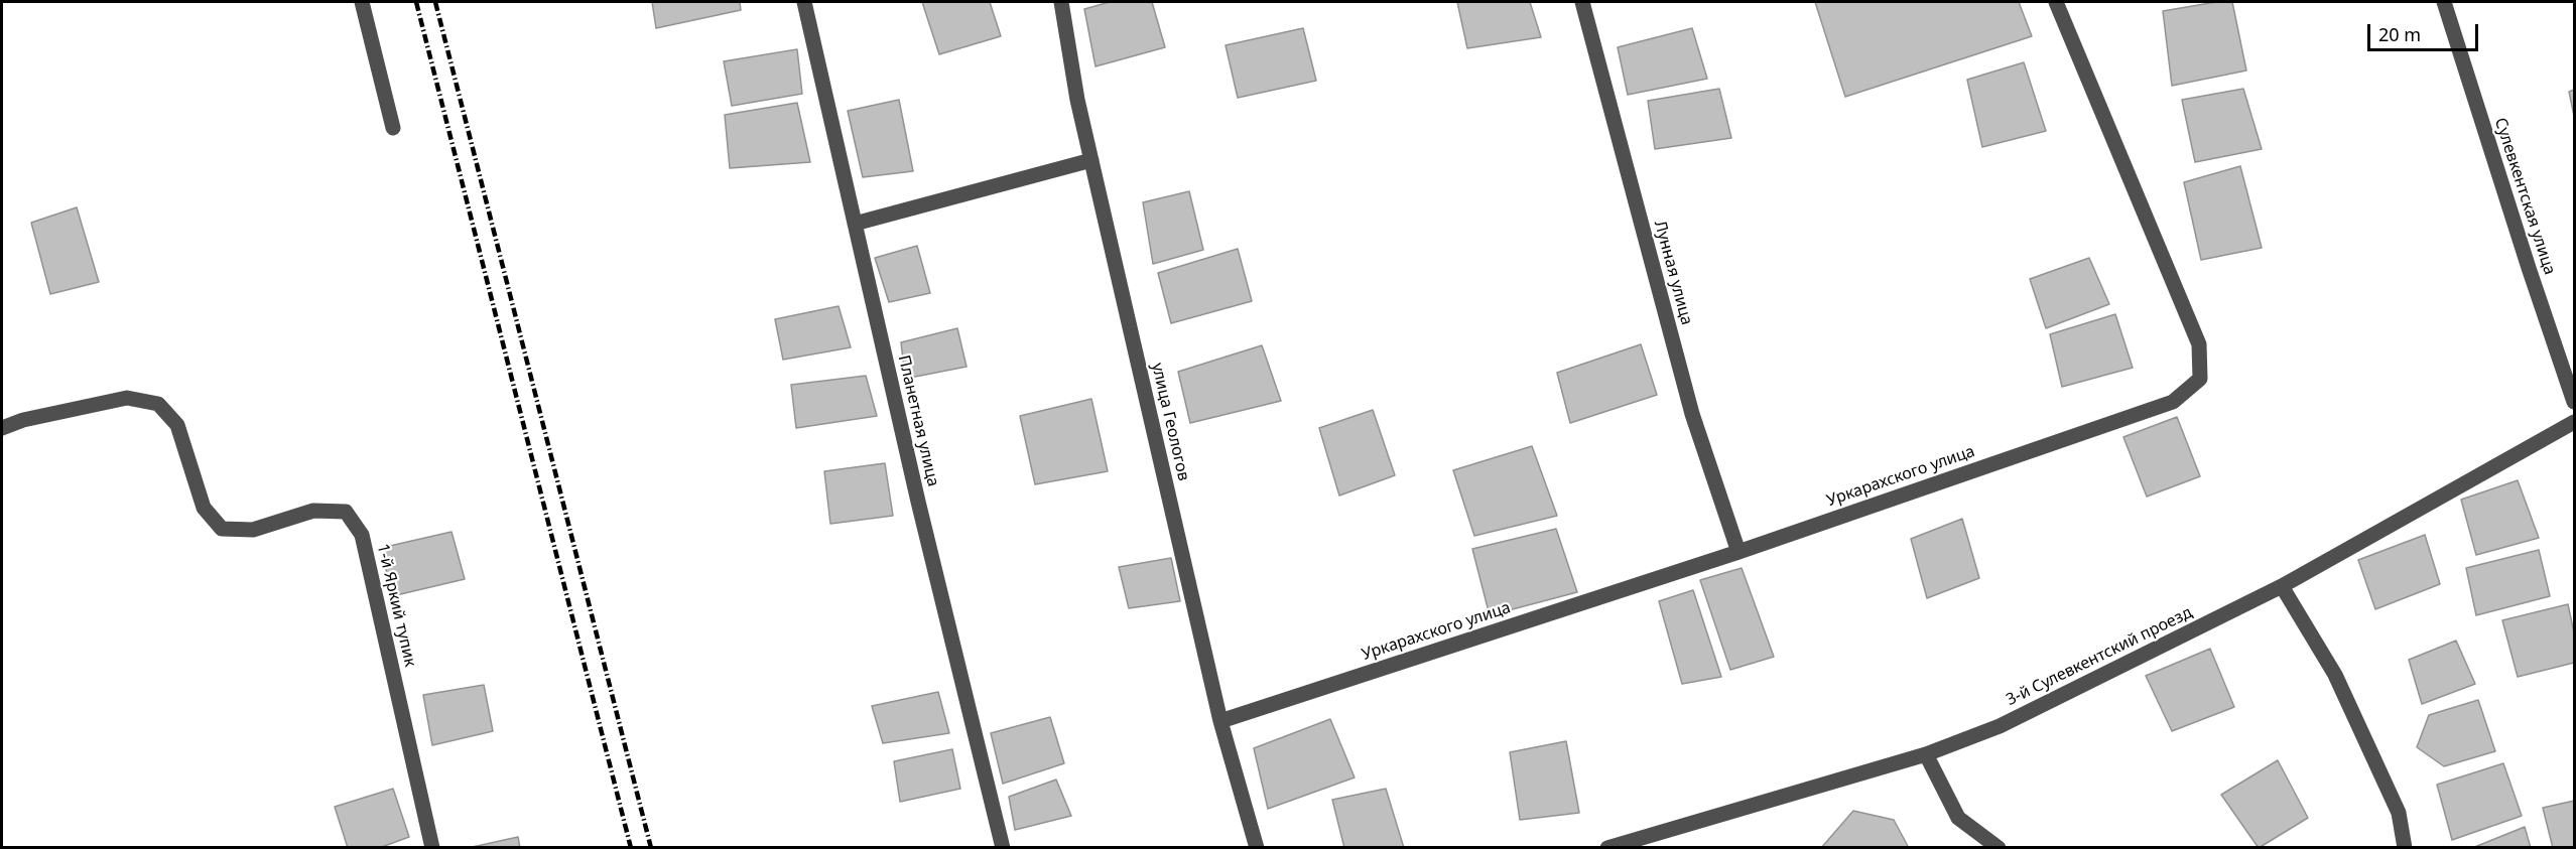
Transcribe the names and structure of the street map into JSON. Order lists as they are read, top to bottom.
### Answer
{
  "streets": {
    "street": [
      "Сулевкентская улица",
      "Лунная улица",
      "Планетная улица",
      "улица Геологов",
      "Уркарахского улица",
      "1-й Яркий тупик",
      "3-й Сулевкентский проезд"
    ]
  },
  "crossings": [
    ["Лунная улица", "Уркарахского улица"],
    ["улица Геологов", "Уркарахского улица"]
  ],
  "scale_bar": "20 m"
}
